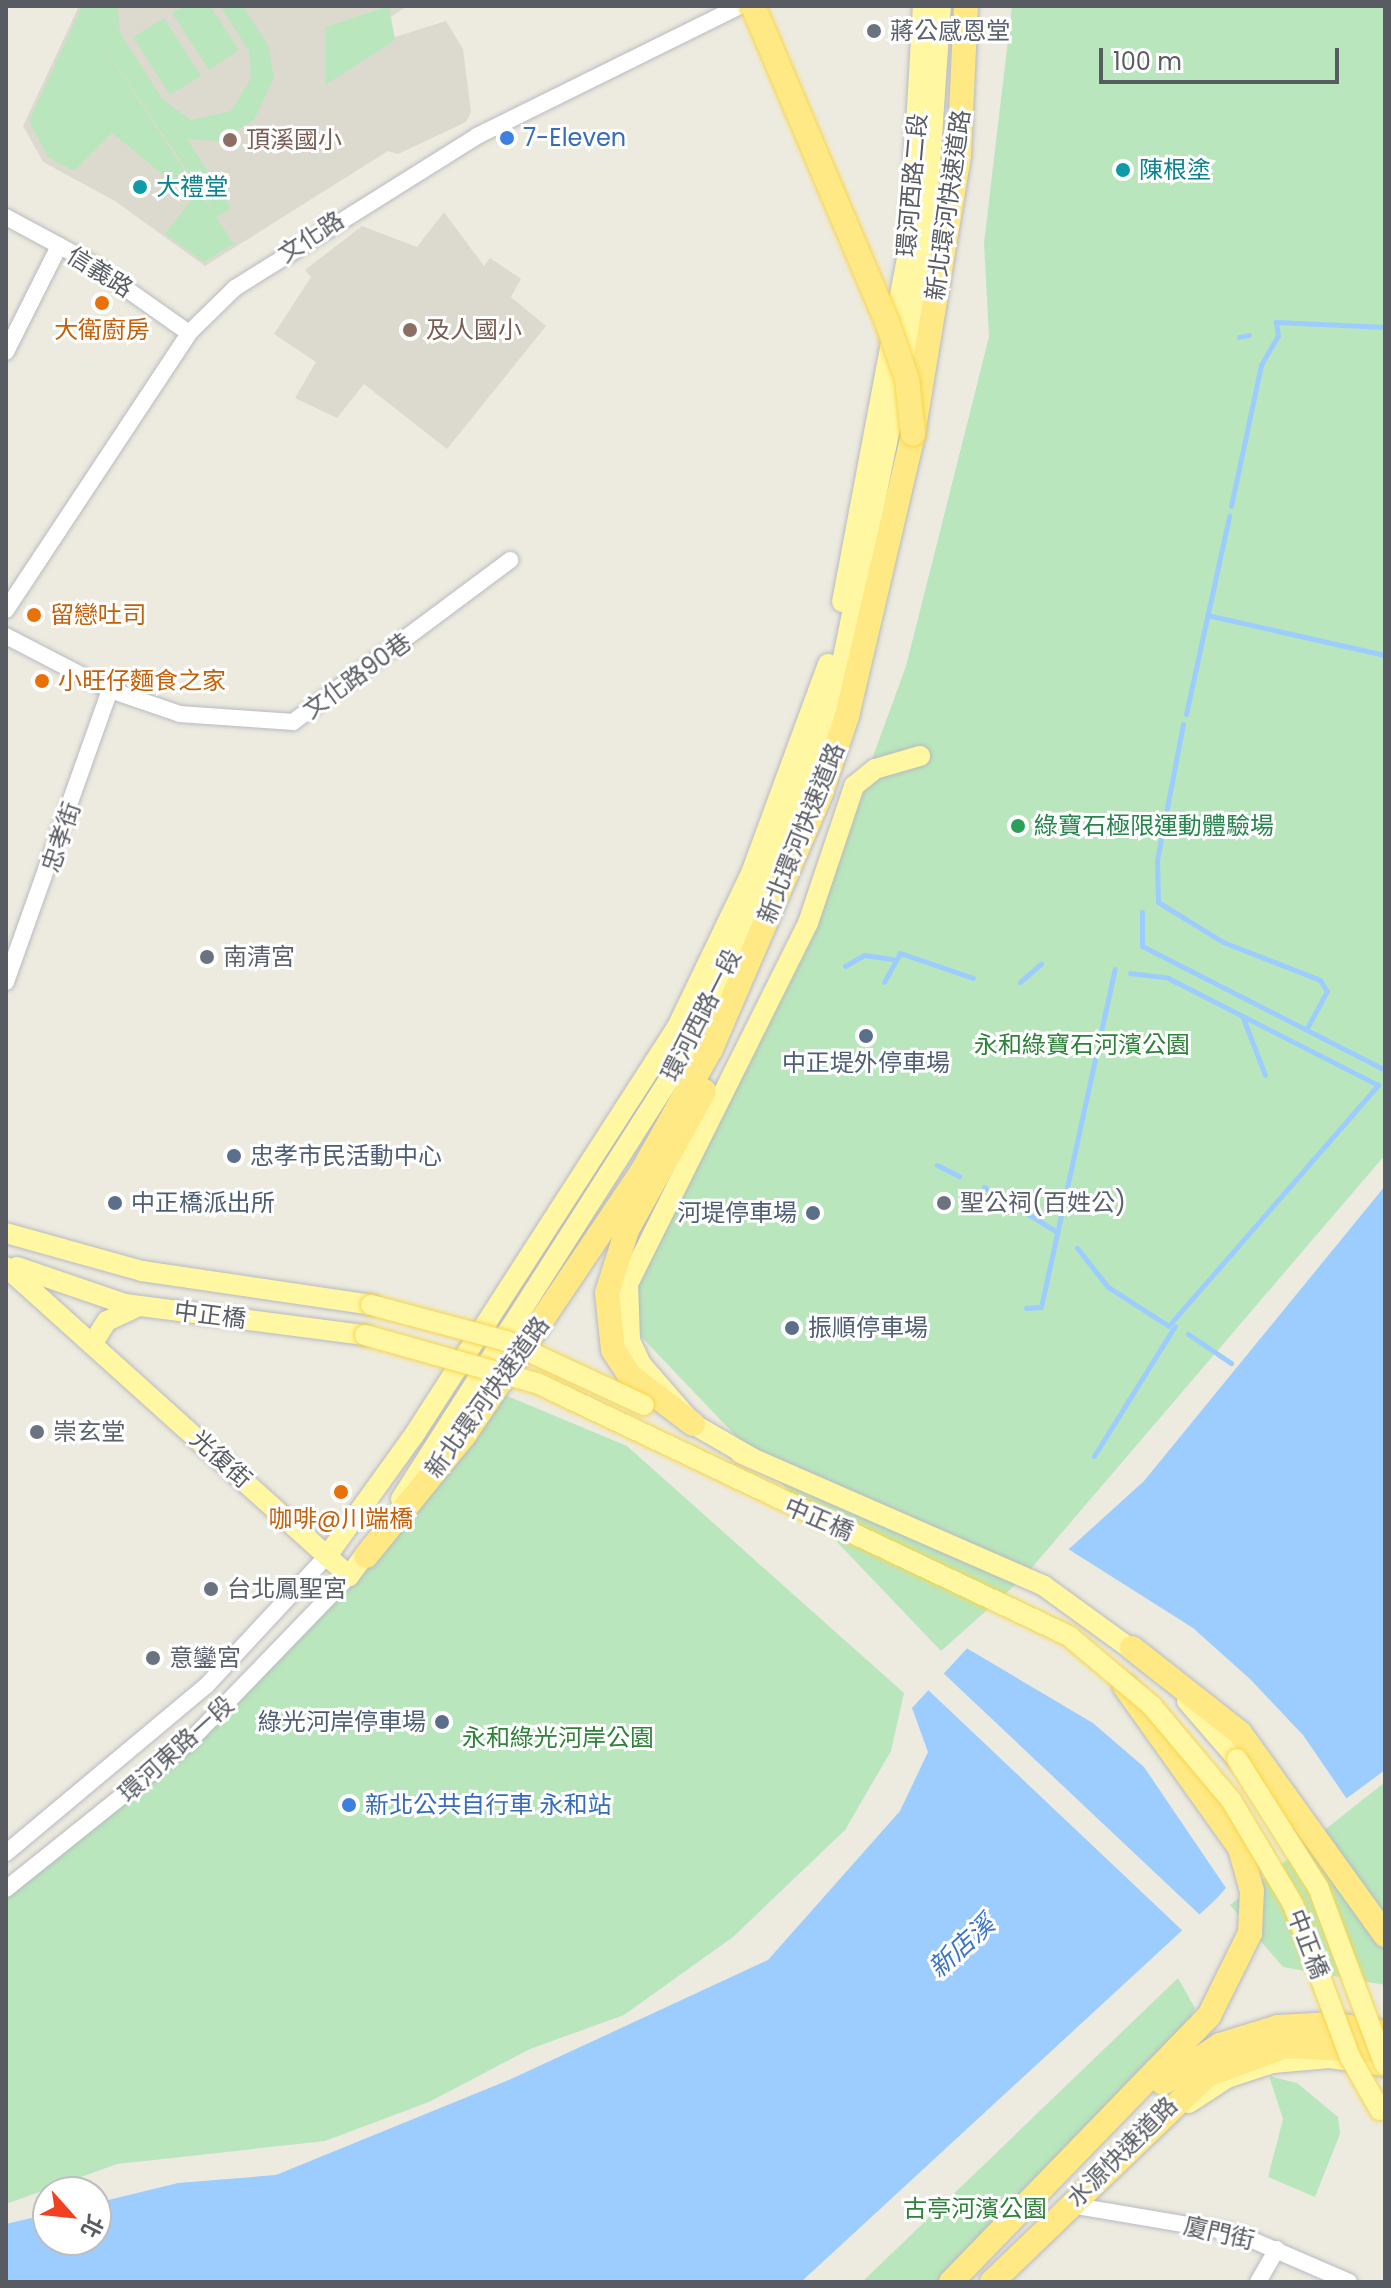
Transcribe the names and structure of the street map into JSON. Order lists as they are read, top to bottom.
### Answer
{
  "streets": {
    "highway": ["新北環河快速道路", "水源快速道路"],
    "main road": [
      "環河西路二段",
      "環河西路一段",
      "中正橋",
      "光復街",
      "環河東路一段"
    ],
    "street": [
      "文化路",
      "信義路",
      "文化路90巷",
      "忠孝街",
      "廈門街"
    ]
  },
  "crossings": [
    ["環河西路二段", "環河西路一段"],
    ["新北環河快速道路", "環河東路一段"],
    ["文化路", "信義路"],
    ["文化路90巷", "忠孝街"],
    ["環河西路一段", "環河東路一段"],
    ["中正橋", "光復街"],
    ["光復街", "環河東路一段"]
  ],
  "water": ["新店溪"],
  "parks": ["永和綠寶石河濱公園", "永和綠光河岸公園", "古亭河濱公園"],
  "places": [
    "蔣公感恩堂",
    "7-Eleven",
    "頂溪國小",
    "陳根塗",
    "大禮堂",
    "大衛廚房",
    "及人國小",
    "留戀吐司",
    "小旺仔麵食之家",
    "綠寶石極限運動體驗場",
    "南清宮",
    "中正堤外停車場",
    "忠孝市民活動中心",
    "中正橋派出所",
    "聖公祠(百姓公)",
    "河堤停車場",
    "振順停車場",
    "崇玄堂",
    "咖啡@川端橋",
    "台北鳳聖宮",
    "意鑾宮",
    "綠光河岸停車場",
    "新北公共自行車 永和站"
  ],
  "scale_bar": "100 m",
  "north": "bottom right"
}
